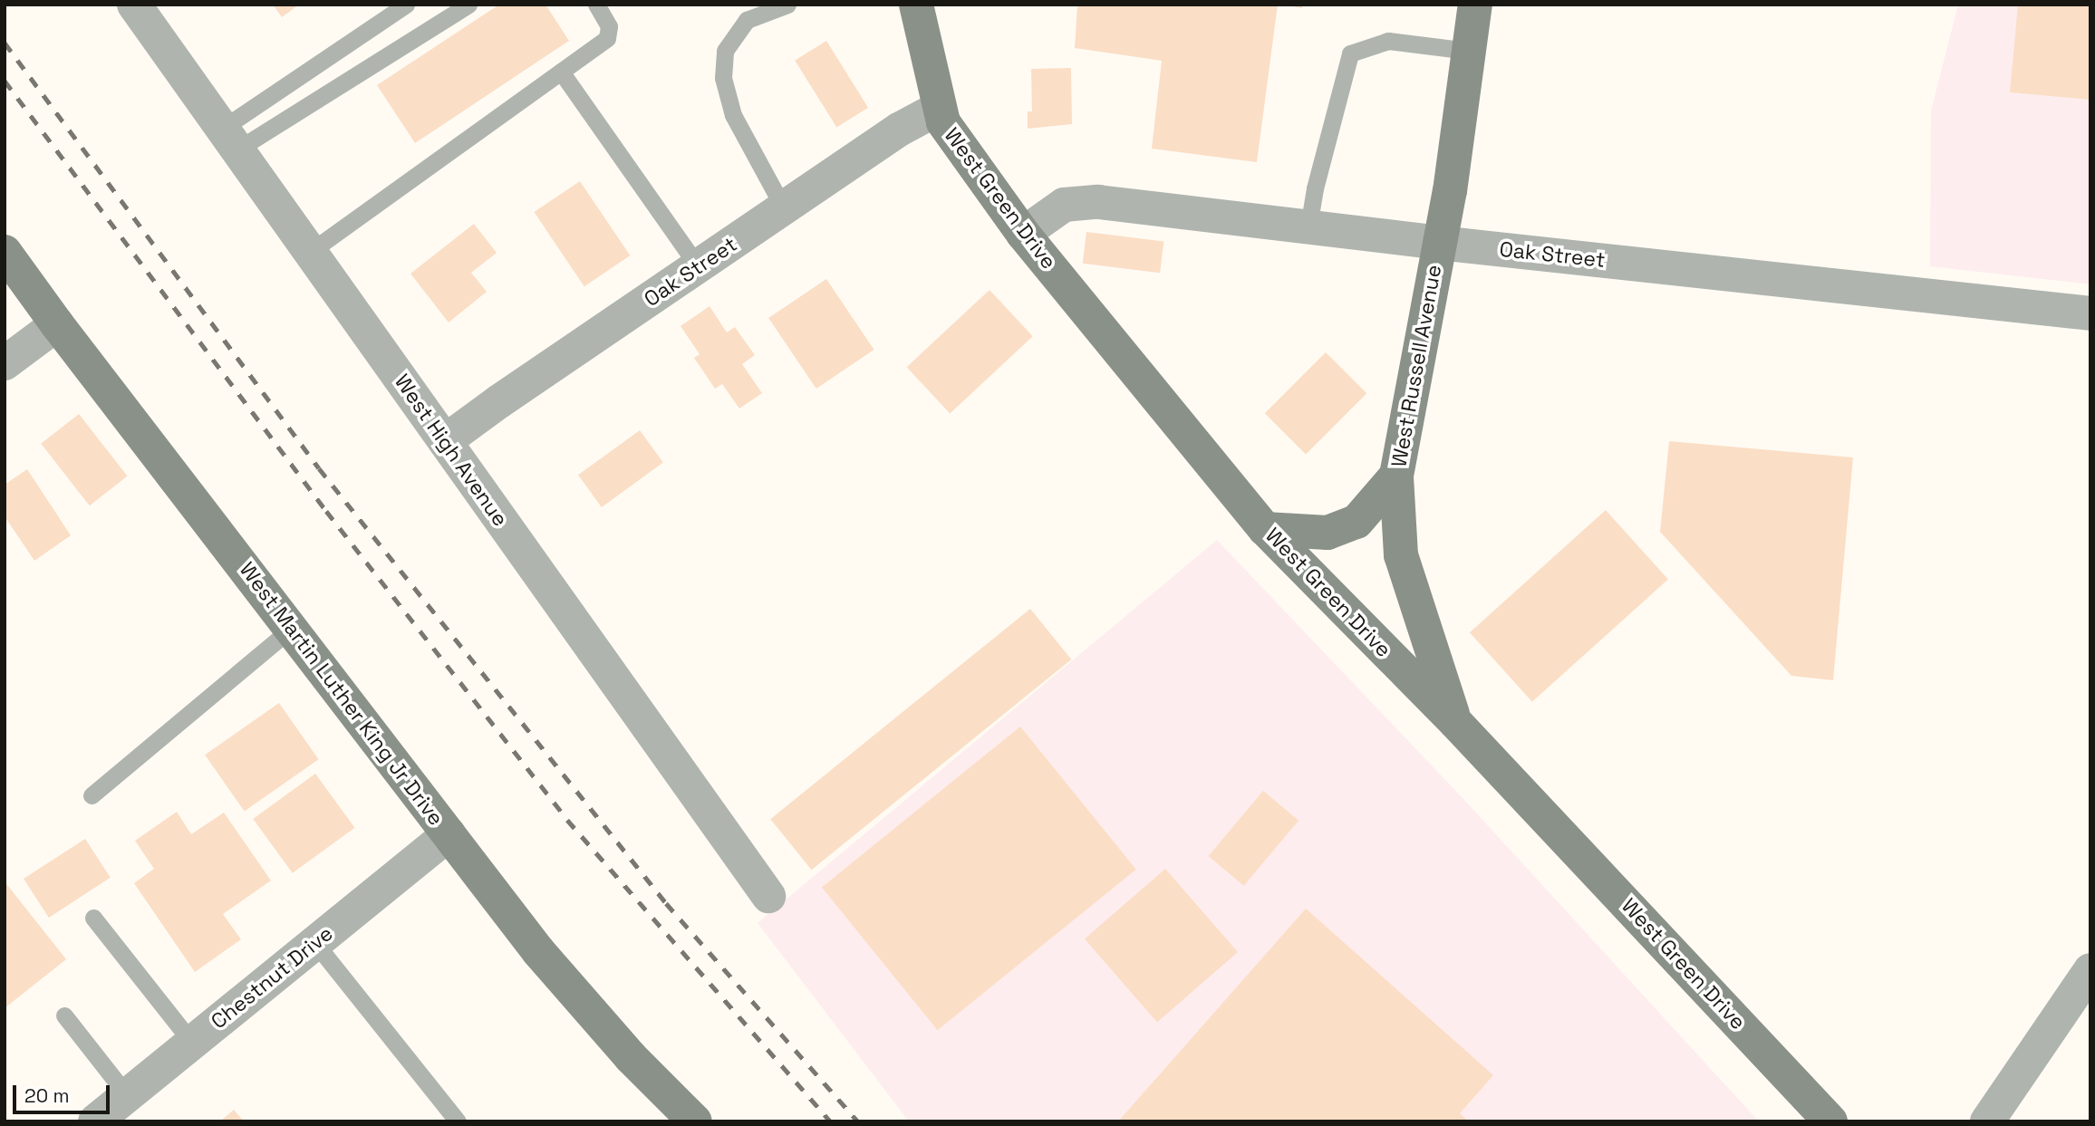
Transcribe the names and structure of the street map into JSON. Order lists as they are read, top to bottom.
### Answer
{
  "streets": {
    "main road": ["West Green Drive", "West Russell Avenue", "West Martin Luther King Jr Drive"],
    "street": ["Oak Street", "West High Avenue", "Chestnut Drive"]
  },
  "crossings": [
    ["West Green Drive", "Oak Street"],
    ["West Green Drive", "West Russell Avenue"],
    ["Oak Street", "West Russell Avenue"],
    ["Oak Street", "West High Avenue"],
    ["West Martin Luther King Jr Drive", "Chestnut Drive"]
  ],
  "scale_bar": "20 m"
}
